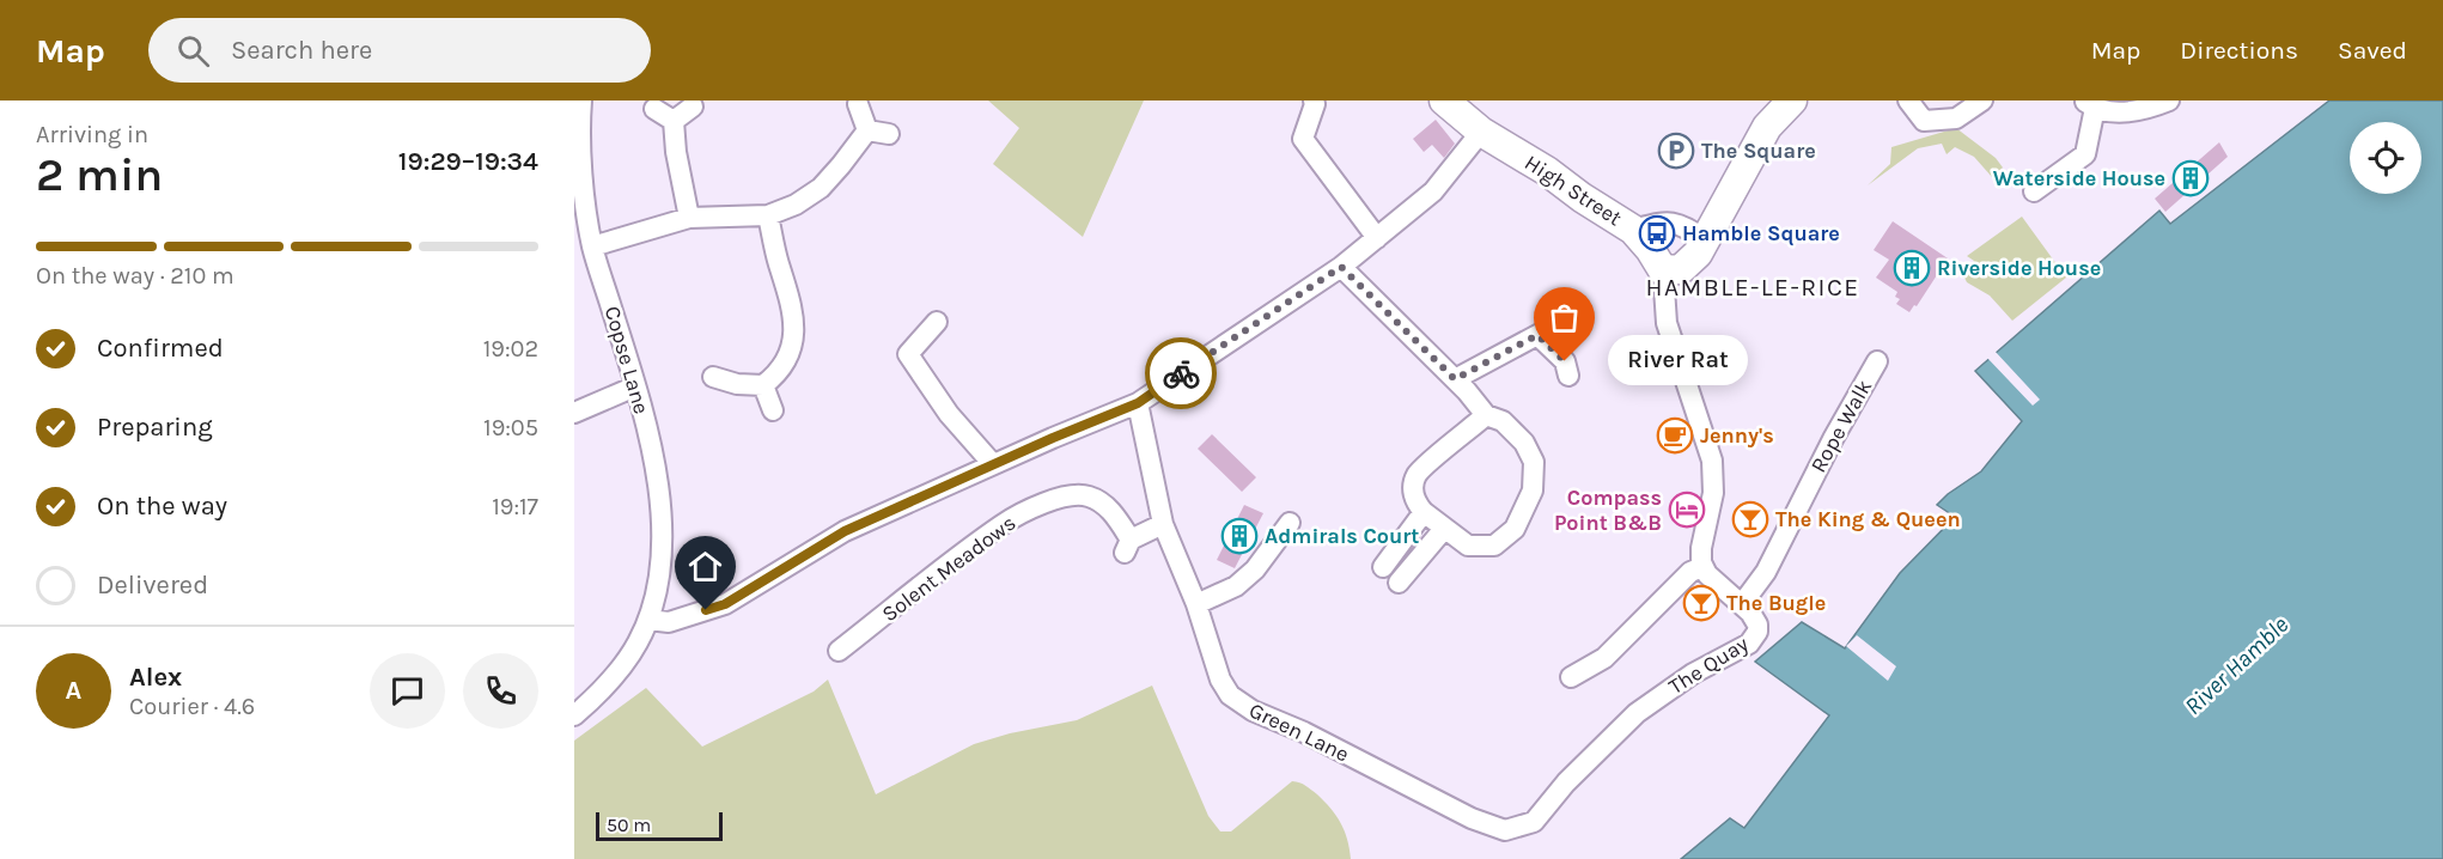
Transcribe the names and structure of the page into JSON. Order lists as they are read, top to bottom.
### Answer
{
  "streets": {
    "main road": ["High Street"],
    "street": [
      "Copse Lane",
      "Rope Walk",
      "Solent Meadows",
      "The Quay",
      "Green Lane"
    ]
  },
  "crossings": [
    ["Rope Walk", "The Quay"],
    ["Solent Meadows", "Green Lane"],
    ["The Quay", "Green Lane"]
  ],
  "districts": ["HAMBLE-LE-RICE"],
  "water": ["River Hamble"],
  "places": {
    "parking": ["The Square"],
    "building": ["Waterside House", "Riverside House", "Admirals Court"],
    "bus stop": ["Hamble Square"],
    "other": ["River Rat"],
    "cafe": ["Jenny's"],
    "hotel": ["Compass Point B&B"],
    "bar": ["The King & Queen", "The Bugle"]
  },
  "scale_bar": "50 m",
  "page": {
    "header": "Map",
    "search": "Search here",
    "nav": ["Map", "Directions", "Saved"],
    "heading": ["2 min", "Arriving in", "19:29–19:34"],
    "panel": ["Alex", "Courier · 4.6"],
    "bar": "On the way · 210 m",
    "list": [
      ["Confirmed", "19:02"],
      ["Preparing", "19:05"],
      ["On the way", "19:17"],
      "Delivered"
    ],
    "bubble": "River Rat",
    "round": "A",
    "scale": "50 m"
  }
}
